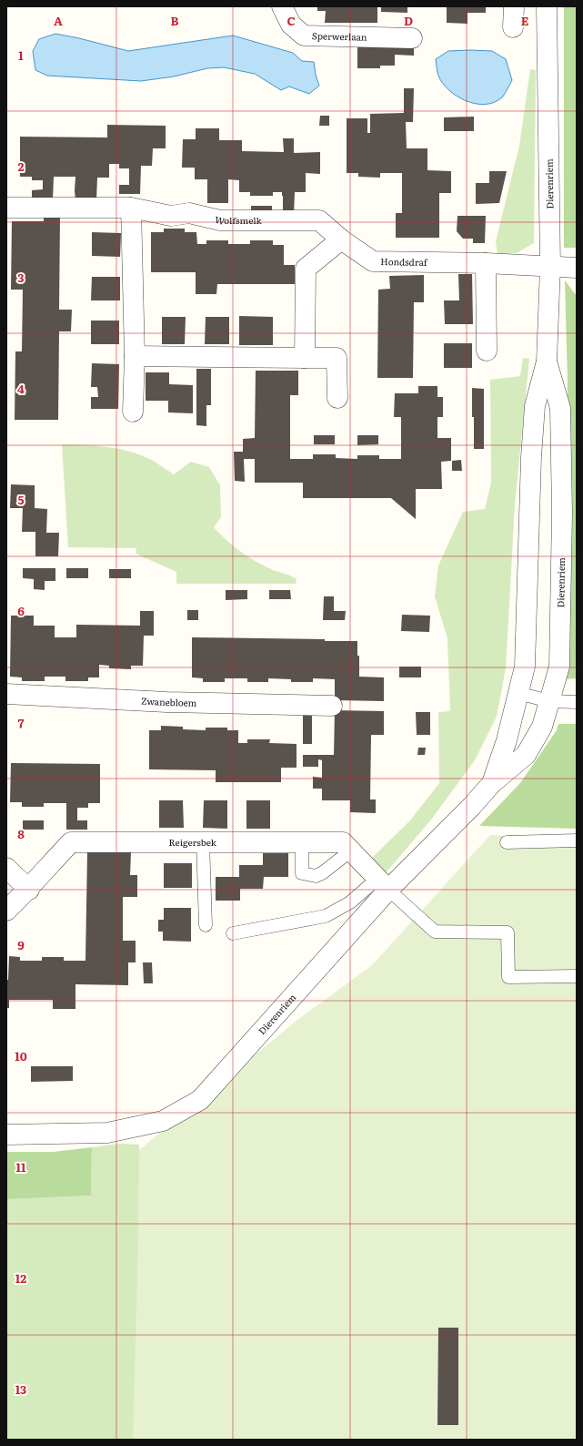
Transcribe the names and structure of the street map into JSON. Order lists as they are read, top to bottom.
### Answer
{
  "streets": {
    "street": [
      "Sperwerlaan",
      "Dierenriem",
      "Wolfsmelk",
      "Hondsdraf",
      "Zwanebloem",
      "Reigersbek"
    ]
  },
  "crossings": [
    ["Dierenriem", "Hondsdraf"],
    ["Dierenriem", "Reigersbek"],
    ["Wolfsmelk", "Hondsdraf"]
  ],
  "grid": {
    "columns": [
      "A",
      "B",
      "C",
      "D",
      "E"
    ],
    "rows": [
      "1",
      "2",
      "3",
      "4",
      "5",
      "6",
      "7",
      "8",
      "9",
      "10",
      "11",
      "12",
      "13"
    ]
  }
}
